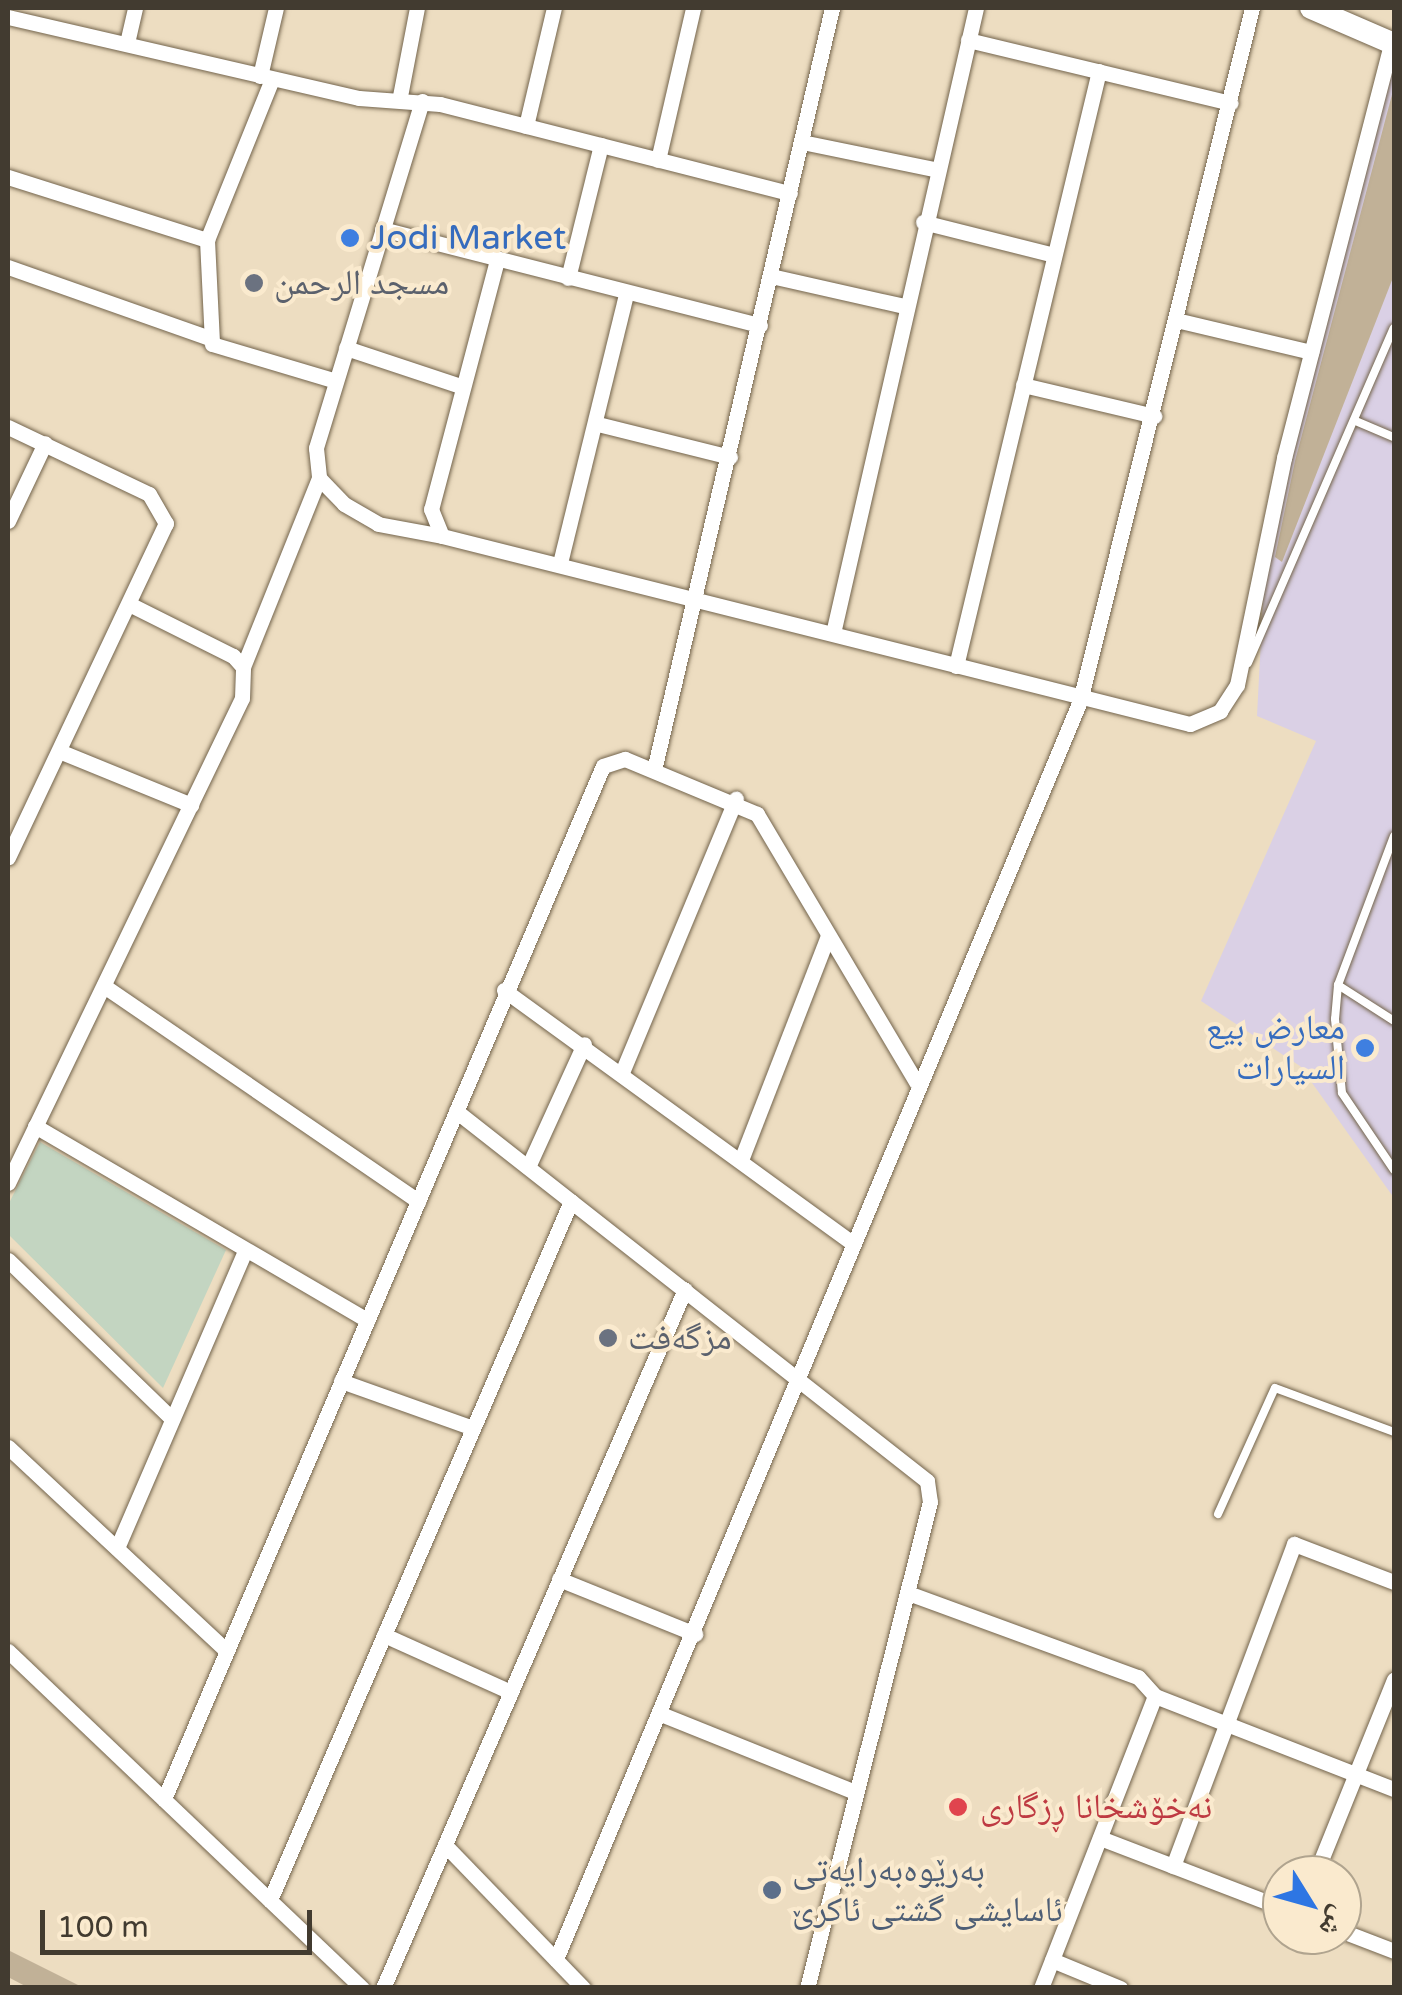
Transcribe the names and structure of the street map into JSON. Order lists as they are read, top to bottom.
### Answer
{
  "places": [
    "Jodi Market",
    "مسجد الرحمن",
    "معارض بيع السيارات",
    "مزگەفت",
    "نەخۆشخانا ڕزگاری",
    "بەرێوەبەرایەتی ئاسایشی گشتی ئاکرێ"
  ],
  "scale_bar": "100 m",
  "north": "bottom right"
}
